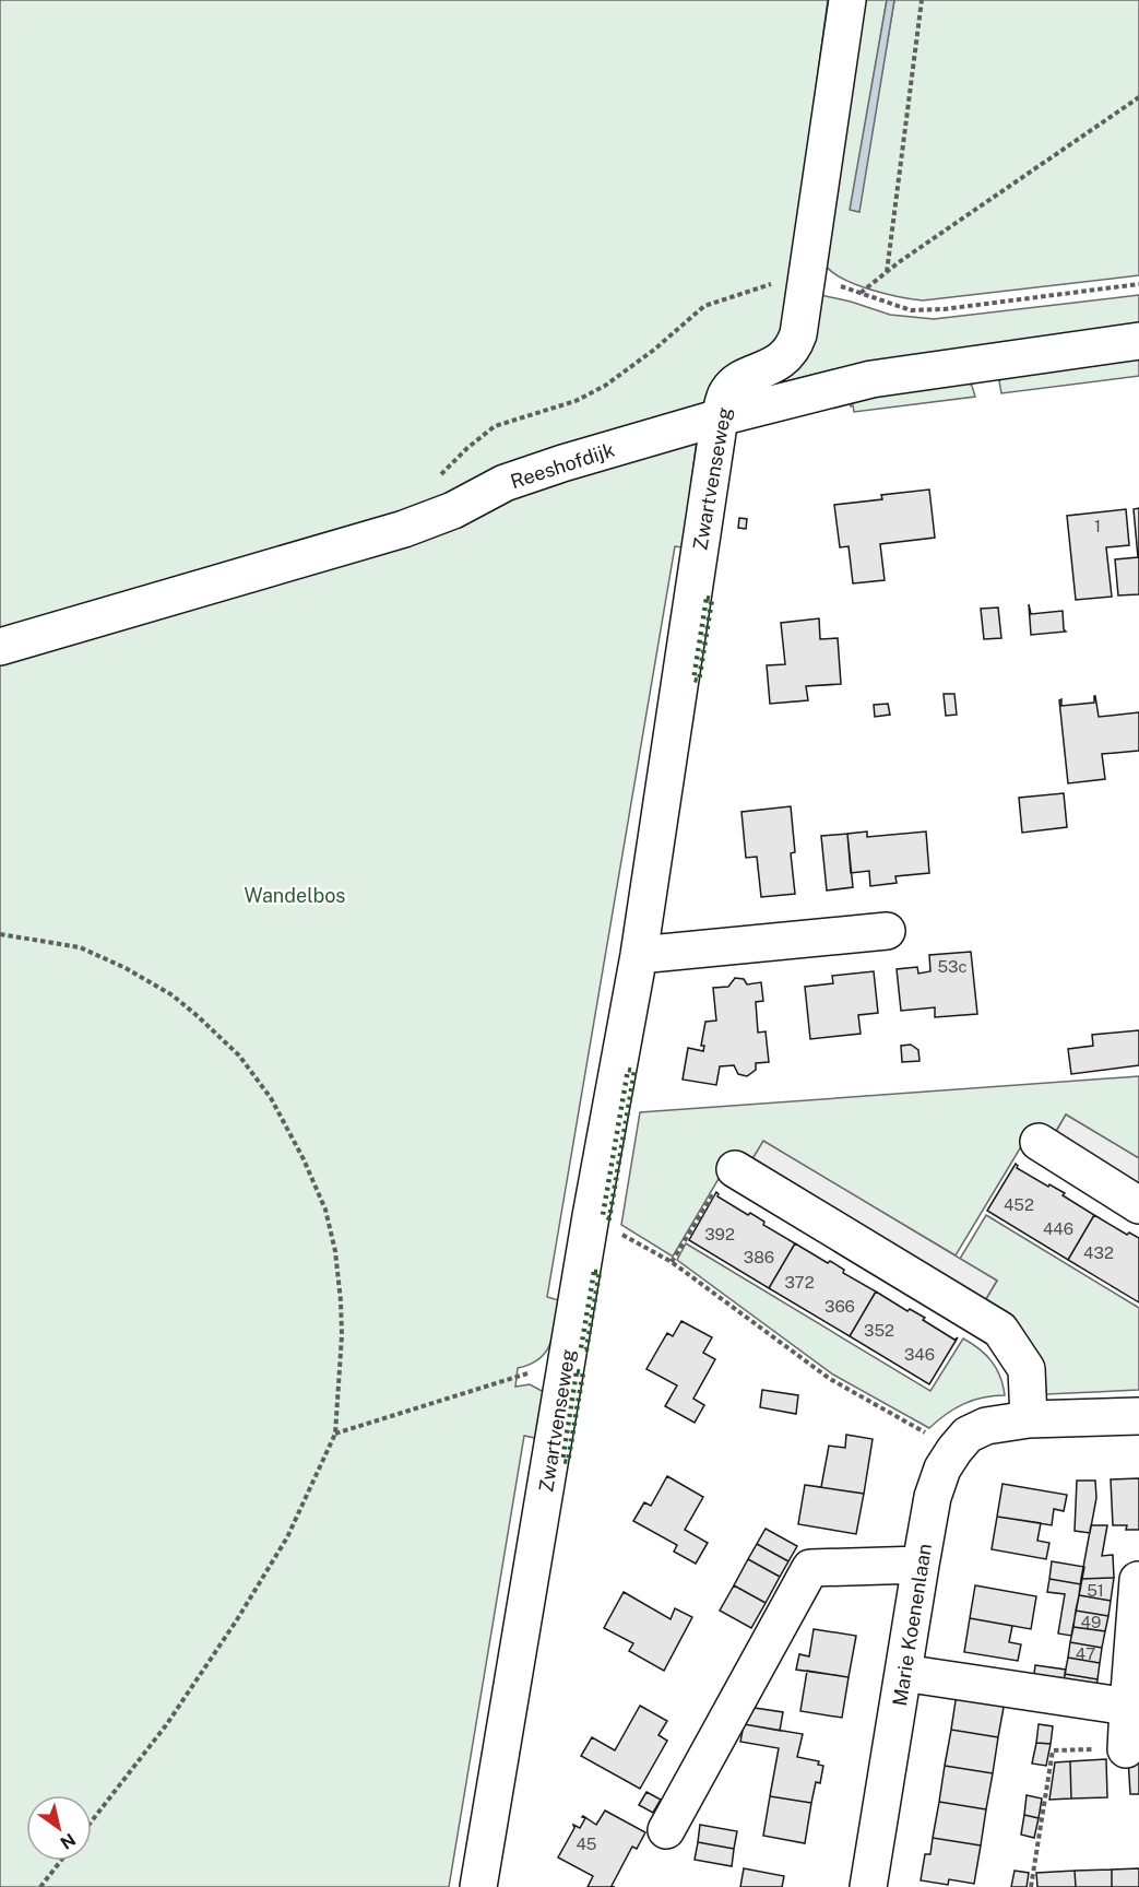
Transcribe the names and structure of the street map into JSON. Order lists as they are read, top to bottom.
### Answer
{
  "streets": {
    "street": ["Reeshofdijk", "Zwartvenseweg", "Marie Koenenlaan"]
  },
  "crossings": [
    ["Reeshofdijk", "Zwartvenseweg"]
  ],
  "parks": ["Wandelbos"],
  "house_numbers": [
    "1",
    "53c",
    "452",
    "446",
    "392",
    "432",
    "386",
    "372",
    "366",
    "352",
    "346",
    "51",
    "49",
    "47",
    "45"
  ],
  "north": "bottom right"
}
